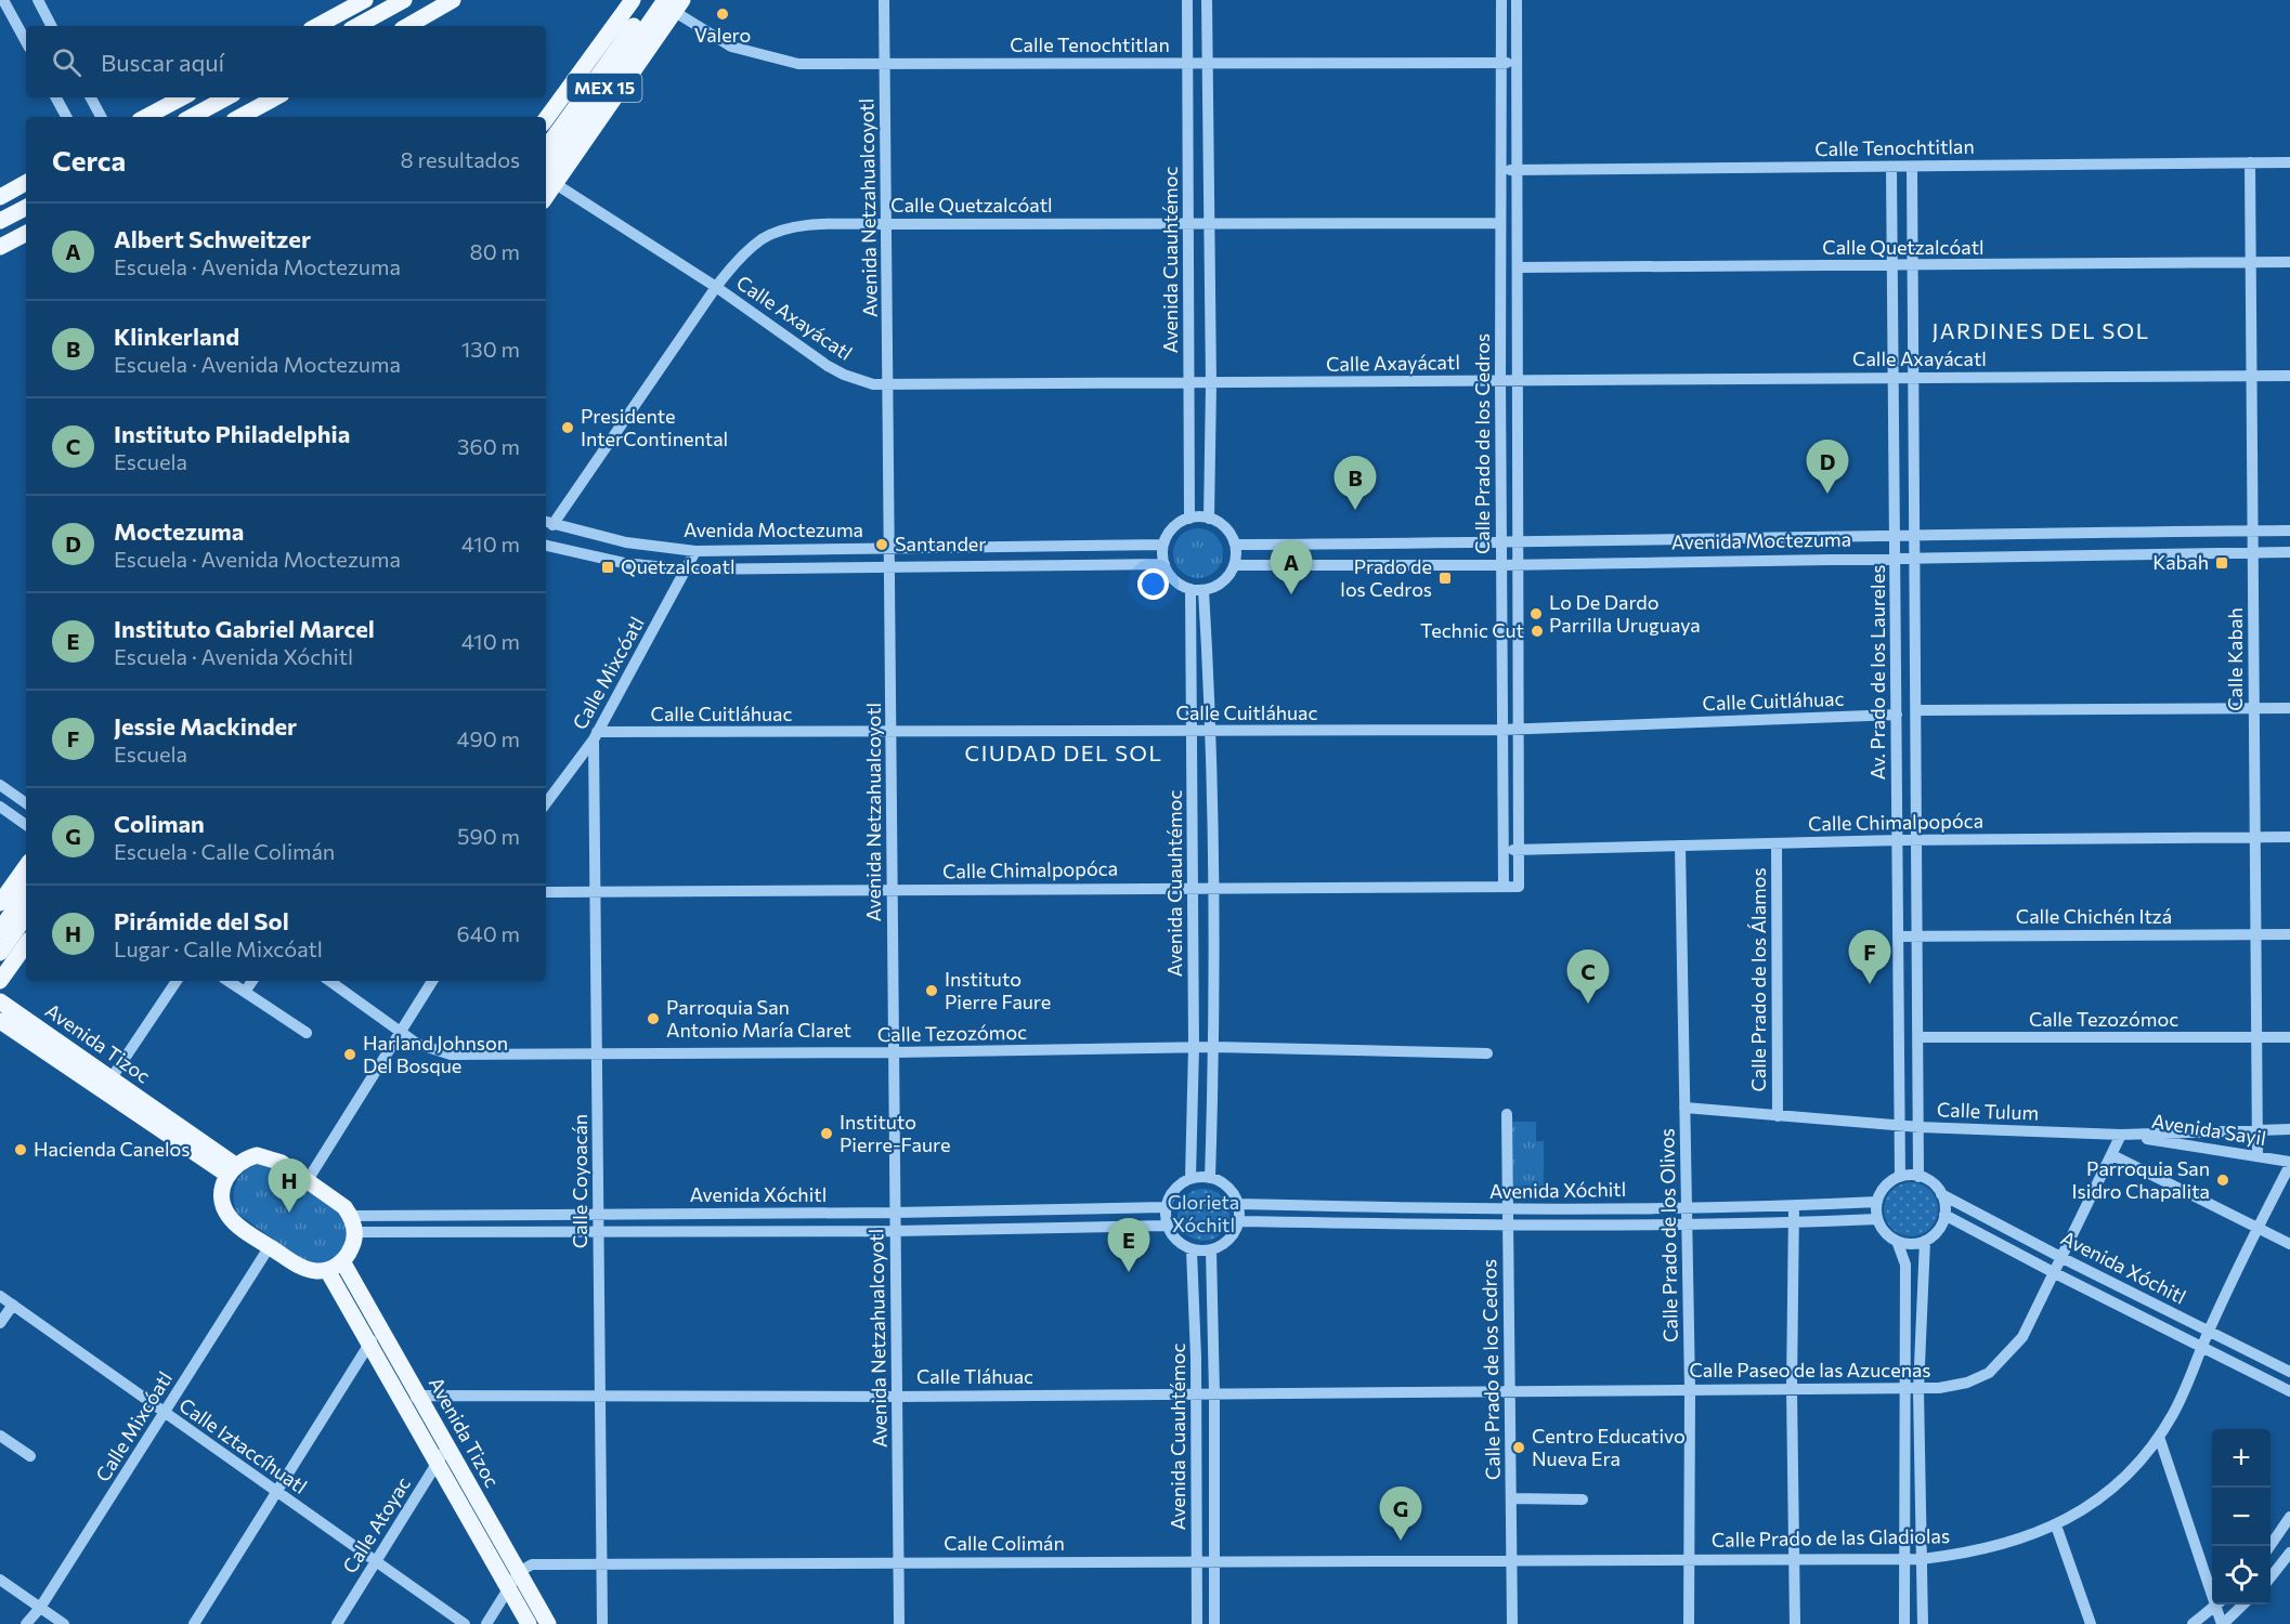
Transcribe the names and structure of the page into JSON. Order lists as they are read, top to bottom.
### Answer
{
  "streets": {
    "main road": ["MEX 15", "Avenida Tizoc"],
    "street": [
      "Calle Tenochtitlan",
      "Calle Quetzalcóatl",
      "Avenida Netzahualcoyotl",
      "Avenida Cuauhtémoc",
      "Calle Axayácatl",
      "Calle Prado de los Cedros",
      "Avenida Moctezuma",
      "Calle Kabah",
      "Av. Prado de los Laureles",
      "Calle Mixcóatl",
      "Calle Cuitláhuac",
      "Calle Chimalpopóca",
      "Calle Chichén Itzá",
      "Calle Prado de los Álamos",
      "Calle Tezozómoc",
      "Calle Tulum",
      "Avenida Sayil",
      "Calle Coyoacán",
      "Avenida Xóchitl",
      "Calle Prado de los Olivos",
      "Calle Paseo de las Azucenas",
      "Calle Tláhuac",
      "Calle Iztaccíhuatl",
      "Calle Atoyac",
      "Calle Prado de las Gladiolas",
      "Calle Colimán"
    ]
  },
  "crossings": [
    ["Calle Tenochtitlan", "MEX 15"],
    ["Calle Tenochtitlan", "Avenida Netzahualcoyotl"],
    ["Calle Tenochtitlan", "Avenida Cuauhtémoc"],
    ["Calle Tenochtitlan", "Calle Prado de los Cedros"],
    ["Calle Tenochtitlan", "Calle Kabah"],
    ["Calle Tenochtitlan", "Av. Prado de los Laureles"],
    ["MEX 15", "Calle Axayácatl"],
    ["Calle Quetzalcóatl", "Avenida Netzahualcoyotl"],
    ["Calle Quetzalcóatl", "Avenida Cuauhtémoc"],
    ["Calle Quetzalcóatl", "Calle Axayácatl"],
    ["Calle Quetzalcóatl", "Calle Prado de los Cedros"],
    ["Calle Quetzalcóatl", "Avenida Moctezuma"],
    ["Calle Quetzalcóatl", "Calle Kabah"],
    ["Calle Quetzalcóatl", "Av. Prado de los Laureles"],
    ["Avenida Netzahualcoyotl", "Calle Axayácatl"],
    ["Avenida Netzahualcoyotl", "Avenida Moctezuma"],
    ["Avenida Netzahualcoyotl", "Calle Cuitláhuac"],
    ["Avenida Netzahualcoyotl", "Calle Chimalpopóca"],
    ["Avenida Netzahualcoyotl", "Calle Tezozómoc"],
    ["Avenida Netzahualcoyotl", "Avenida Xóchitl"],
    ["Avenida Netzahualcoyotl", "Calle Tláhuac"],
    ["Avenida Netzahualcoyotl", "Calle Colimán"],
    ["Avenida Cuauhtémoc", "Calle Axayácatl"],
    ["Avenida Cuauhtémoc", "Avenida Moctezuma"],
    ["Avenida Cuauhtémoc", "Calle Cuitláhuac"],
    ["Avenida Cuauhtémoc", "Calle Chimalpopóca"],
    ["Avenida Cuauhtémoc", "Calle Tezozómoc"],
    ["Avenida Cuauhtémoc", "Avenida Xóchitl"],
    ["Avenida Cuauhtémoc", "Calle Tláhuac"],
    ["Avenida Cuauhtémoc", "Calle Colimán"],
    ["Calle Axayácatl", "Calle Prado de los Cedros"],
    ["Calle Axayácatl", "Calle Kabah"],
    ["Calle Axayácatl", "Av. Prado de los Laureles"],
    ["Calle Prado de los Cedros", "Avenida Moctezuma"],
    ["Calle Prado de los Cedros", "Calle Cuitláhuac"],
    ["Calle Prado de los Cedros", "Calle Chimalpopóca"],
    ["Calle Prado de los Cedros", "Avenida Xóchitl"],
    ["Calle Prado de los Cedros", "Calle Paseo de las Azucenas"],
    ["Calle Prado de los Cedros", "Calle Tláhuac"],
    ["Calle Prado de los Cedros", "Calle Prado de las Gladiolas"],
    ["Calle Prado de los Cedros", "Calle Colimán"],
    ["Avenida Moctezuma", "Calle Kabah"],
    ["Avenida Moctezuma", "Av. Prado de los Laureles"],
    ["Avenida Moctezuma", "Calle Mixcóatl"],
    ["Calle Kabah", "Calle Chimalpopóca"],
    ["Calle Kabah", "Calle Chichén Itzá"],
    ["Calle Kabah", "Calle Tezozómoc"],
    ["Calle Kabah", "Calle Tulum"],
    ["Calle Kabah", "Avenida Sayil"],
    ["Av. Prado de los Laureles", "Calle Cuitláhuac"],
    ["Av. Prado de los Laureles", "Calle Chimalpopóca"],
    ["Av. Prado de los Laureles", "Calle Chichén Itzá"],
    ["Av. Prado de los Laureles", "Calle Tezozómoc"],
    ["Av. Prado de los Laureles", "Calle Tulum"],
    ["Av. Prado de los Laureles", "Avenida Xóchitl"],
    ["Calle Mixcóatl", "Calle Cuitláhuac"],
    ["Calle Mixcóatl", "Calle Coyoacán"],
    ["Calle Mixcóatl", "Calle Iztaccíhuatl"],
    ["Calle Cuitláhuac", "Calle Coyoacán"],
    ["Calle Chimalpopóca", "Calle Prado de los Álamos"],
    ["Calle Chimalpopóca", "Calle Coyoacán"],
    ["Calle Chimalpopóca", "Calle Prado de los Olivos"],
    ["Calle Prado de los Álamos", "Calle Tulum"],
    ["Calle Tezozómoc", "Calle Coyoacán"],
    ["Avenida Tizoc", "Calle Tláhuac"],
    ["Avenida Tizoc", "Calle Atoyac"],
    ["Avenida Tizoc", "Calle Colimán"],
    ["Calle Tulum", "Avenida Sayil"],
    ["Calle Tulum", "Calle Prado de los Olivos"],
    ["Calle Tulum", "Calle Paseo de las Azucenas"],
    ["Avenida Sayil", "Calle Paseo de las Azucenas"],
    ["Avenida Sayil", "Calle Prado de las Gladiolas"],
    ["Calle Coyoacán", "Avenida Xóchitl"],
    ["Calle Coyoacán", "Calle Tláhuac"],
    ["Calle Coyoacán", "Calle Colimán"],
    ["Avenida Xóchitl", "Calle Prado de los Olivos"],
    ["Avenida Xóchitl", "Calle Paseo de las Azucenas"],
    ["Avenida Xóchitl", "Calle Prado de las Gladiolas"],
    ["Calle Prado de los Olivos", "Calle Paseo de las Azucenas"],
    ["Calle Prado de los Olivos", "Calle Prado de las Gladiolas"],
    ["Calle Paseo de las Azucenas", "Calle Tláhuac"],
    ["Calle Iztaccíhuatl", "Calle Atoyac"],
    ["Calle Prado de las Gladiolas", "Calle Colimán"]
  ],
  "districts": ["JARDINES DEL SOL", "CIUDAD DEL SOL"],
  "parks": ["Glorieta Xóchitl"],
  "places": {
    "other": [
      "Valero",
      "Presidente InterContinental",
      "Santander",
      "Lo De Dardo Parrilla Uruguaya",
      "Technic Cut",
      "Instituto Pierre Faure",
      "Parroquia San Antonio María Claret",
      "Harland Johnson Del Bosque",
      "Instituto Pierre-Faure",
      "Hacienda Canelos",
      "Parroquia San Isidro Chapalita",
      "Centro Educativo Nueva Era"
    ],
    "transit": ["Kabah", "Quetzalcoatl", "Prado de los Cedros"]
  },
  "page": {
    "search": "Buscar aquí",
    "heading": ["Cerca", "8 resultados"],
    "list": [
      {
        "mark": "A",
        "name": "Albert Schweitzer",
        "note": "Escuela · Avenida Moctezuma",
        "value": "80 m"
      },
      {
        "mark": "B",
        "name": "Klinkerland",
        "note": "Escuela · Avenida Moctezuma",
        "value": "130 m"
      },
      {
        "mark": "C",
        "name": "Instituto Philadelphia",
        "note": "Escuela",
        "value": "360 m"
      },
      {
        "mark": "D",
        "name": "Moctezuma",
        "note": "Escuela · Avenida Moctezuma",
        "value": "410 m"
      },
      {
        "mark": "E",
        "name": "Instituto Gabriel Marcel",
        "note": "Escuela · Avenida Xóchitl",
        "value": "410 m"
      },
      {
        "mark": "F",
        "name": "Jessie Mackinder",
        "note": "Escuela",
        "value": "490 m"
      },
      {
        "mark": "G",
        "name": "Coliman",
        "note": "Escuela · Calle Colimán",
        "value": "590 m"
      },
      {
        "mark": "H",
        "name": "Pirámide del Sol",
        "note": "Lugar · Calle Mixcóatl",
        "value": "640 m"
      }
    ],
    "pins": [
      "D",
      "B",
      "A",
      "F",
      "C",
      "H",
      "E",
      "G"
    ],
    "map_buttons": ["+", "−"]
  }
}
